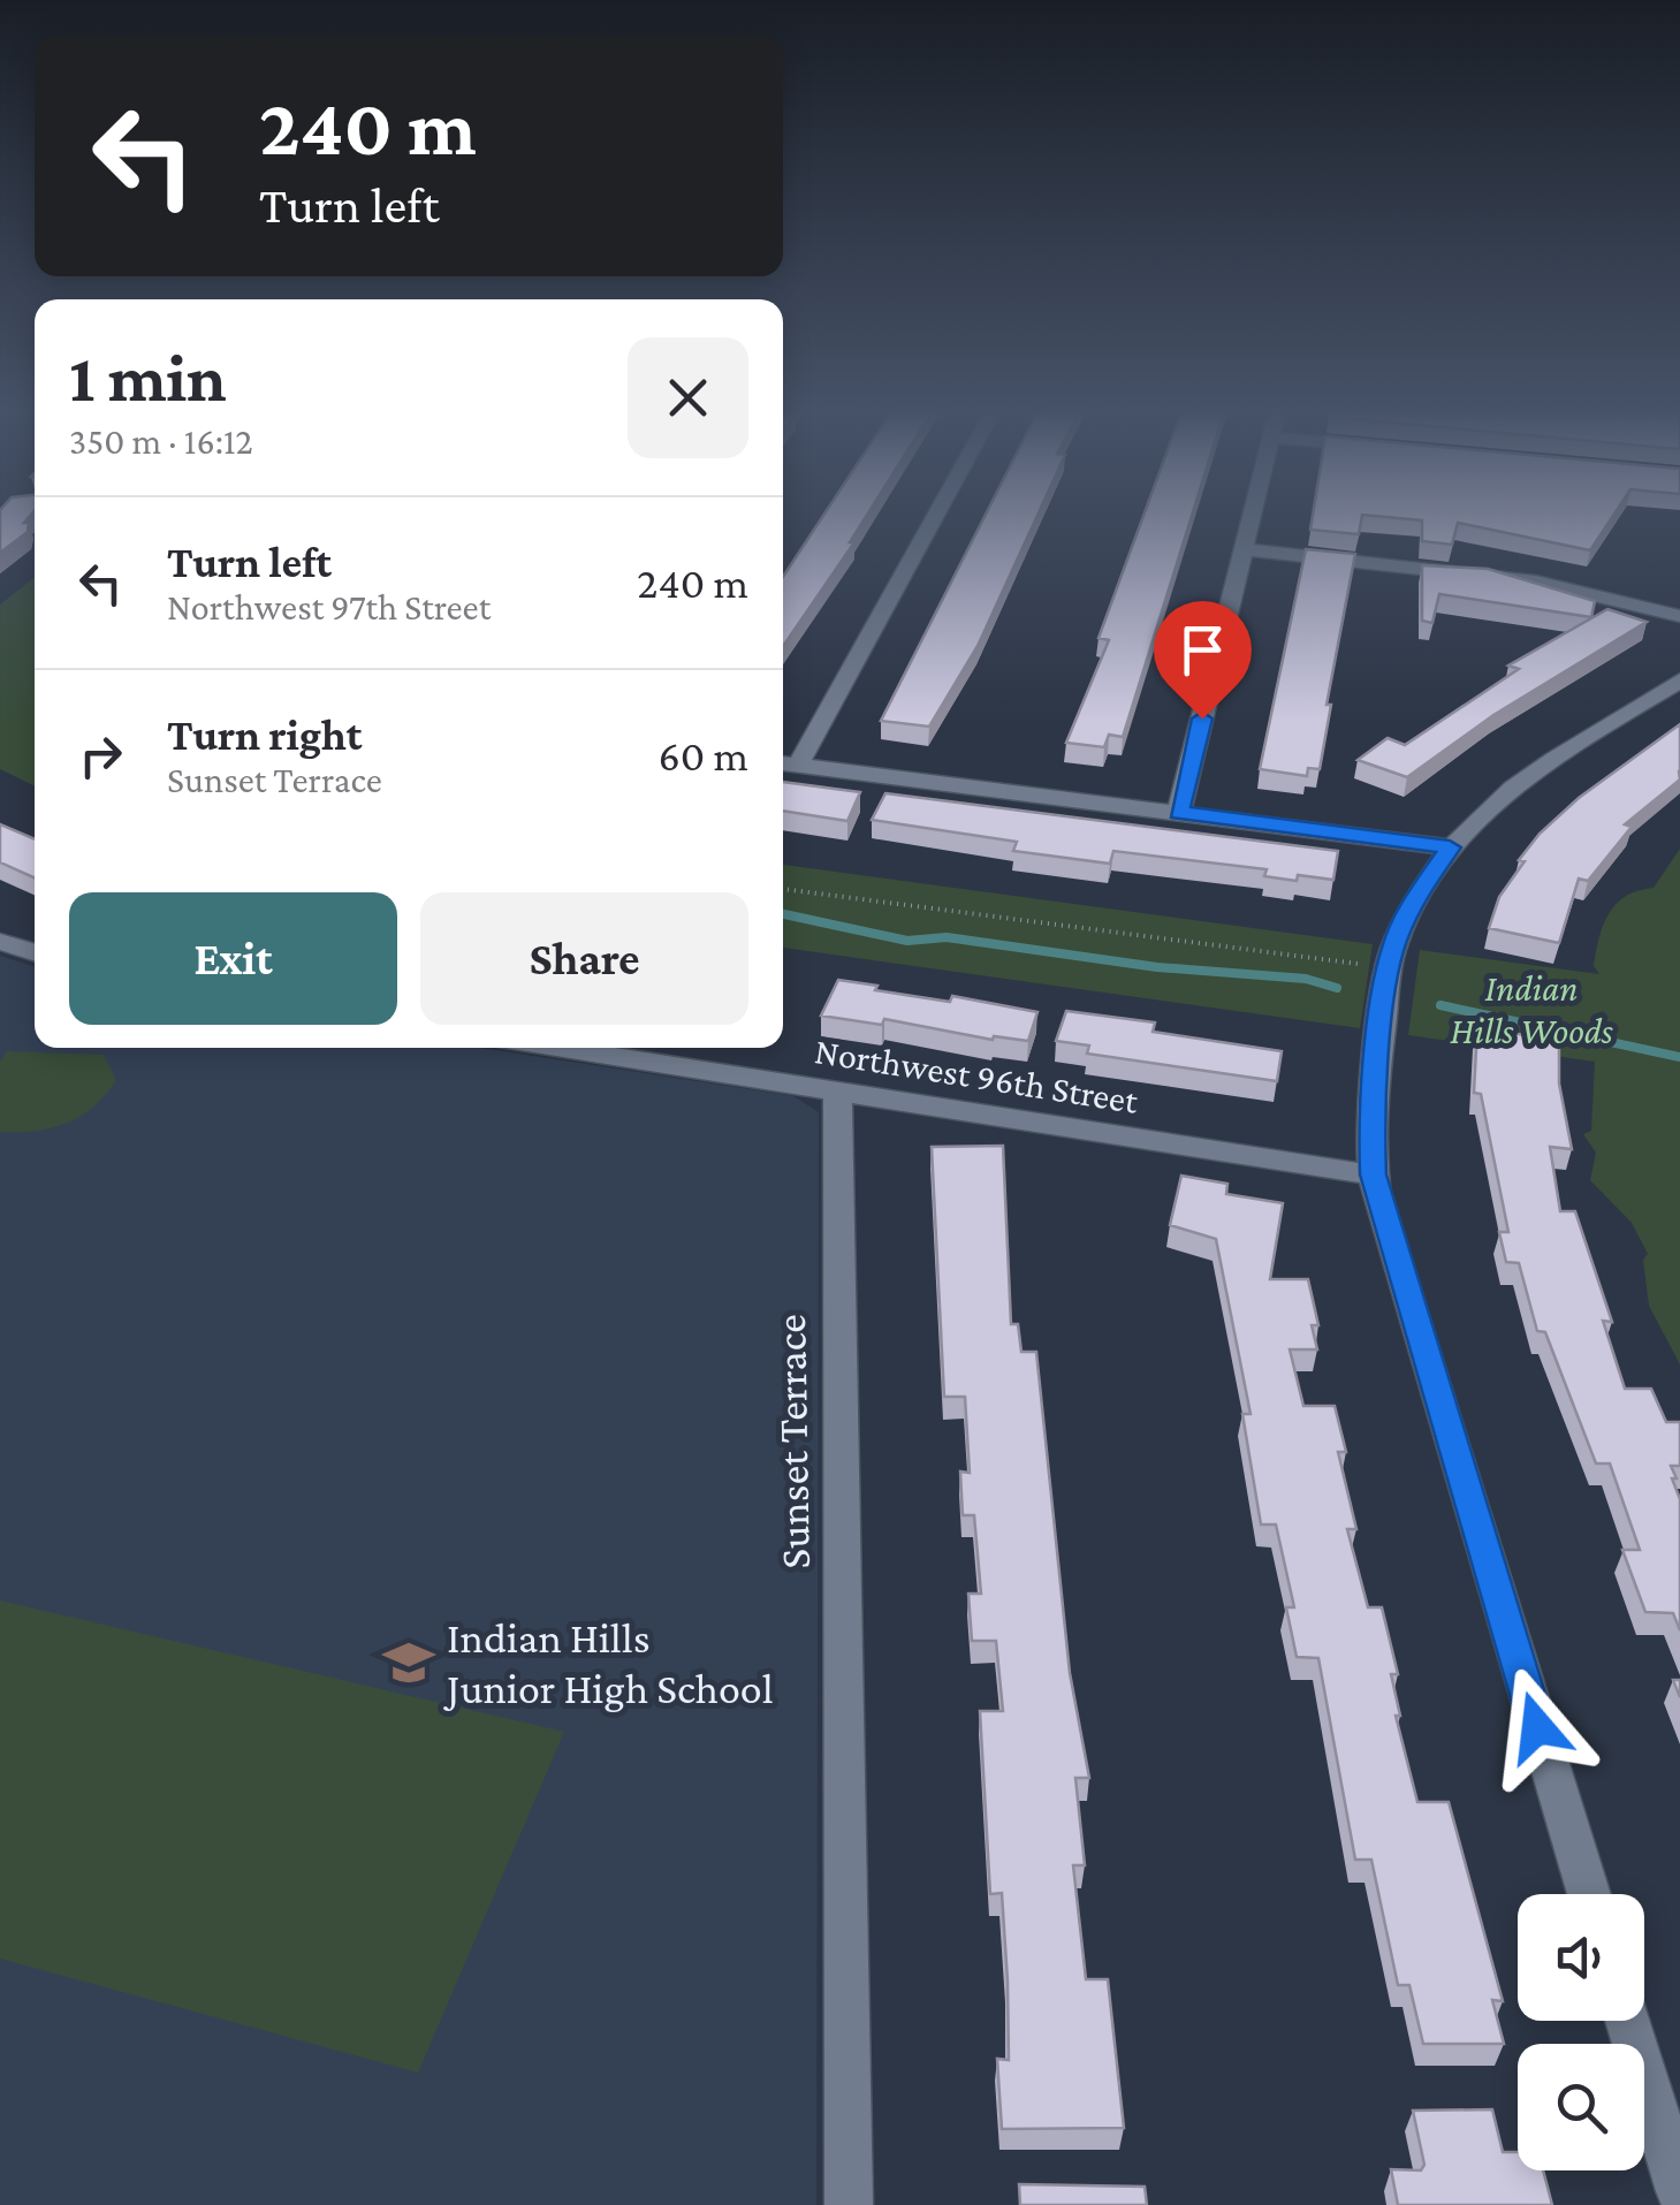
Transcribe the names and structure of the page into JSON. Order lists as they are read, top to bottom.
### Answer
{
  "streets": {
    "street": ["Northwest 96th Street", "Sunset Terrace"]
  },
  "crossings": [
    ["Northwest 96th Street", "Sunset Terrace"]
  ],
  "parks": ["Indian Hills Woods"],
  "places": {
    "school or university": ["Indian Hills Junior High School"]
  },
  "page": {
    "turn": ["240 m", "Turn left"],
    "heading": ["1 min", "350 m · 16:12"],
    "list": [
      {
        "name": "Turn left",
        "note": "Northwest 97th Street",
        "value": "240 m"
      },
      {
        "name": "Turn right",
        "note": "Sunset Terrace",
        "value": "60 m"
      }
    ],
    "buttons": ["Exit", "Share"]
  }
}
